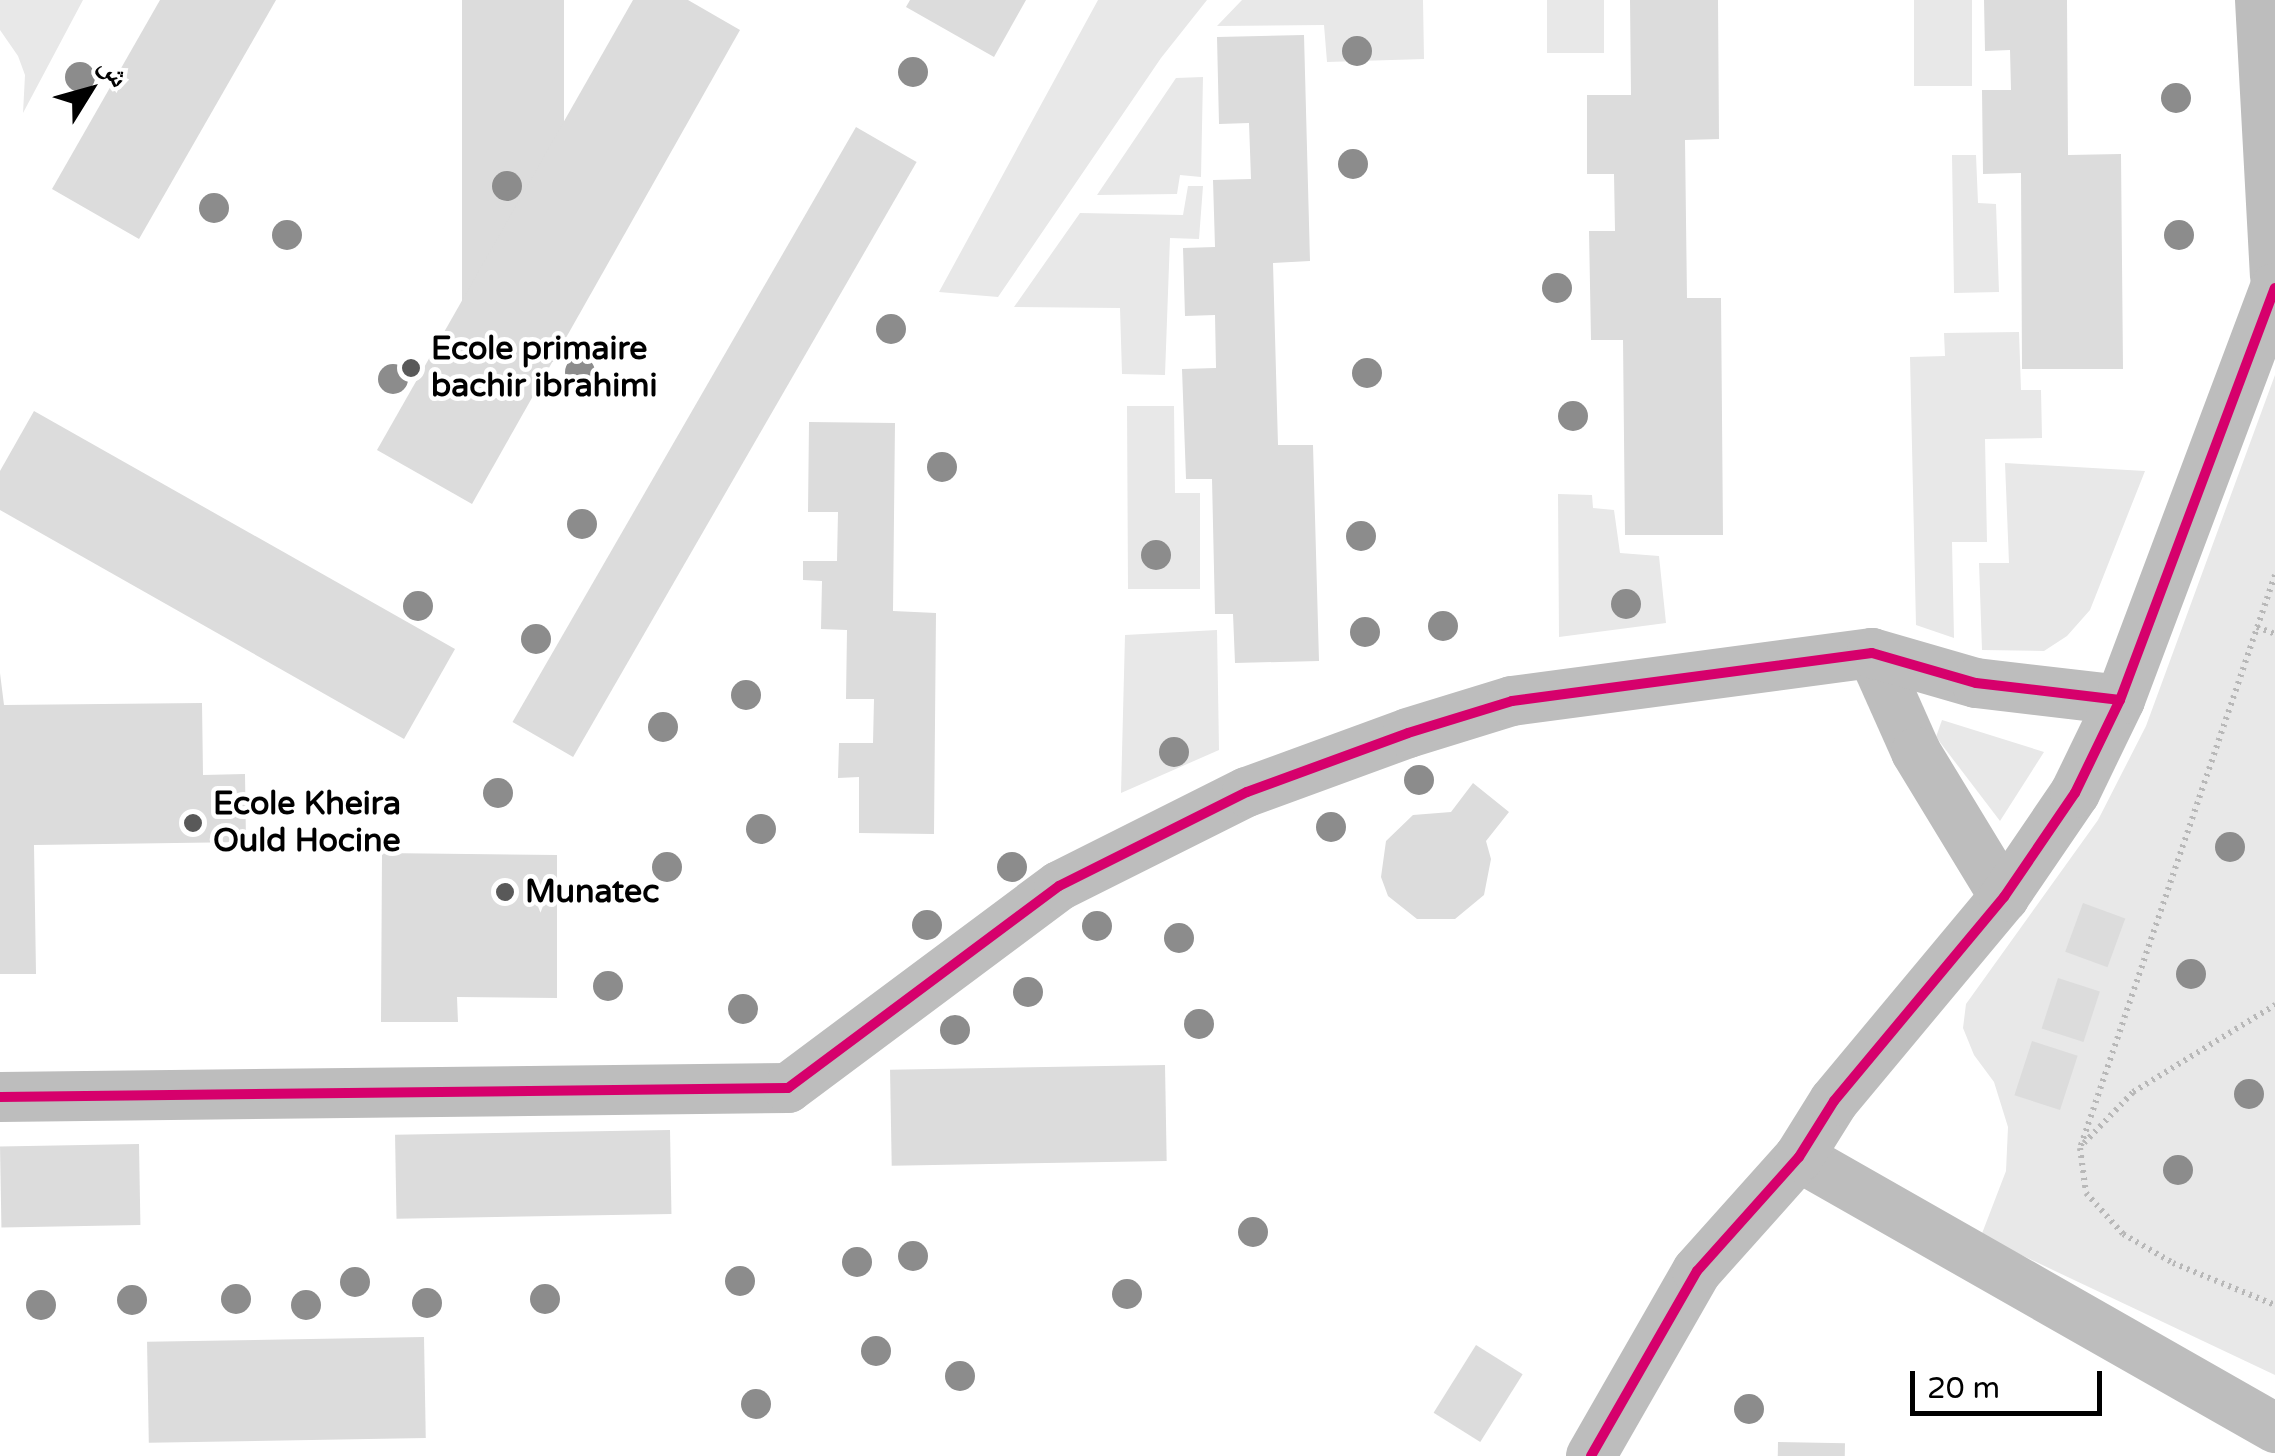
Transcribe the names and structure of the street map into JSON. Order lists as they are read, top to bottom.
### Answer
{
  "places": ["Ecole primaire bachir ibrahimi", "Ecole Kheira Ould Hocine", "Munatec"],
  "scale_bar": "20 m",
  "north": "top right"
}
